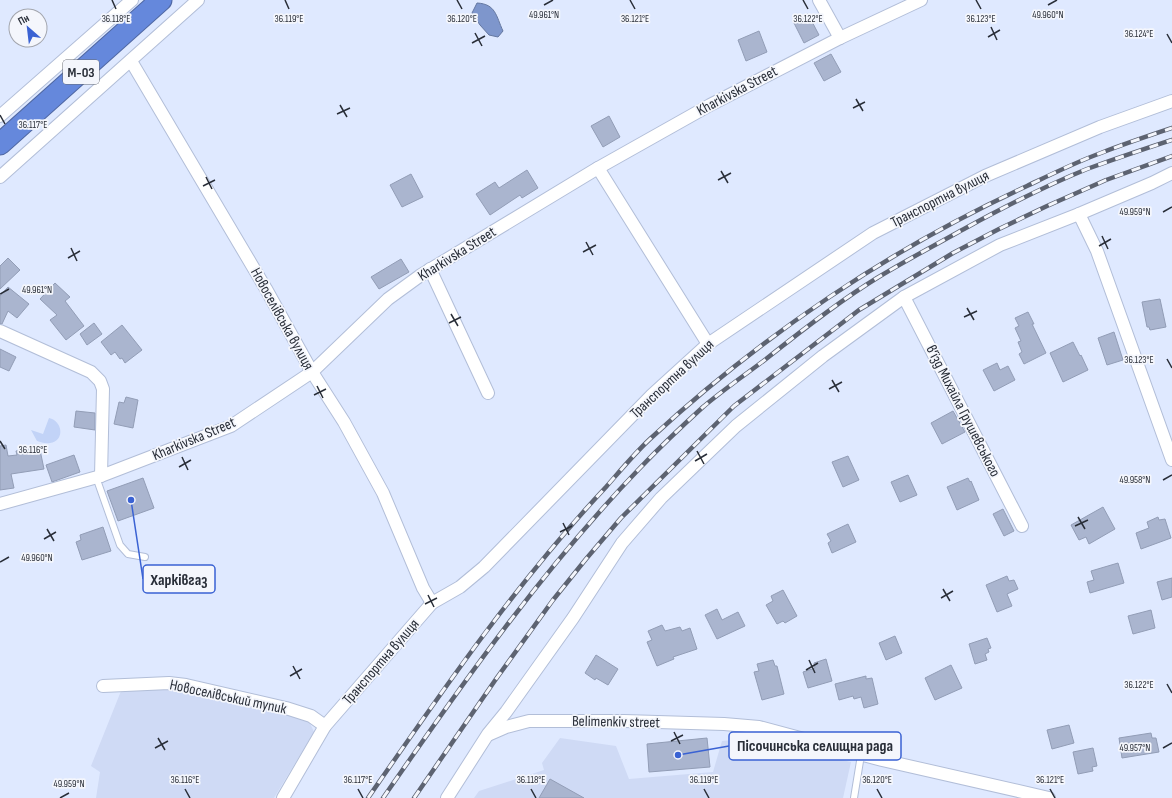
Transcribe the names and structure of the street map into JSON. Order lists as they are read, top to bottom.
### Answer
{
  "streets": {
    "highway": ["М-03"],
    "street": [
      "Kharkivska Street",
      "Транспортна вулиця",
      "Новоселівська вулиця",
      "в’їзд Михайла Грушевського",
      "Новоселівський тупик",
      "Belimenkiv street"
    ]
  },
  "crossings": [
    ["Kharkivska Street", "Новоселівська вулиця"],
    ["Транспортна вулиця", "Новоселівська вулиця"],
    ["Транспортна вулиця", "Новоселівський тупик"]
  ],
  "places": ["Харківгаз", "Пісочинська селищна рада"],
  "north": "top left",
  "coordinates": [
    "49.961°N",
    "49.960°N",
    "36.118°E",
    "36.119°E",
    "36.120°E",
    "36.121°E",
    "36.122°E",
    "36.123°E",
    "36.124°E",
    "36.117°E",
    "49.959°N",
    "36.116°E",
    "49.958°N",
    "49.957°N"
  ]
}
